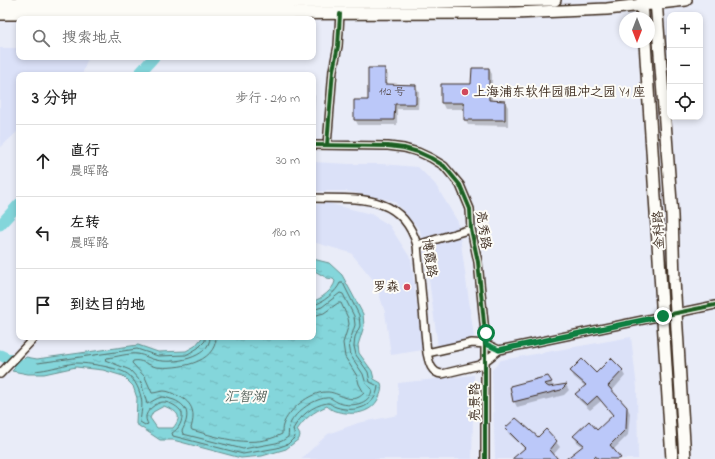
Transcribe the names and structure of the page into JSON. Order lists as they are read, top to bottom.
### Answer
{
  "streets": {
    "main road": ["金科路"],
    "street": ["亮秀路", "博霞路", "亮景路"]
  },
  "crossings": [
    ["亮秀路", "亮景路"],
    ["博霞路", "亮景路"]
  ],
  "water": ["汇智湖"],
  "places": ["上海浦东软件园祖冲之园 Y1 座", "罗森"],
  "house_numbers": ["112 号"],
  "north": "bottom",
  "page": {
    "map_buttons": ["+", "−"],
    "search": "搜索地点",
    "heading": ["3 分钟", "步行 · 210 m"],
    "list": [
      ["直行", "晨晖路", "30 m"],
      ["左转", "晨晖路", "180 m"],
      "到达目的地"
    ]
  }
}
